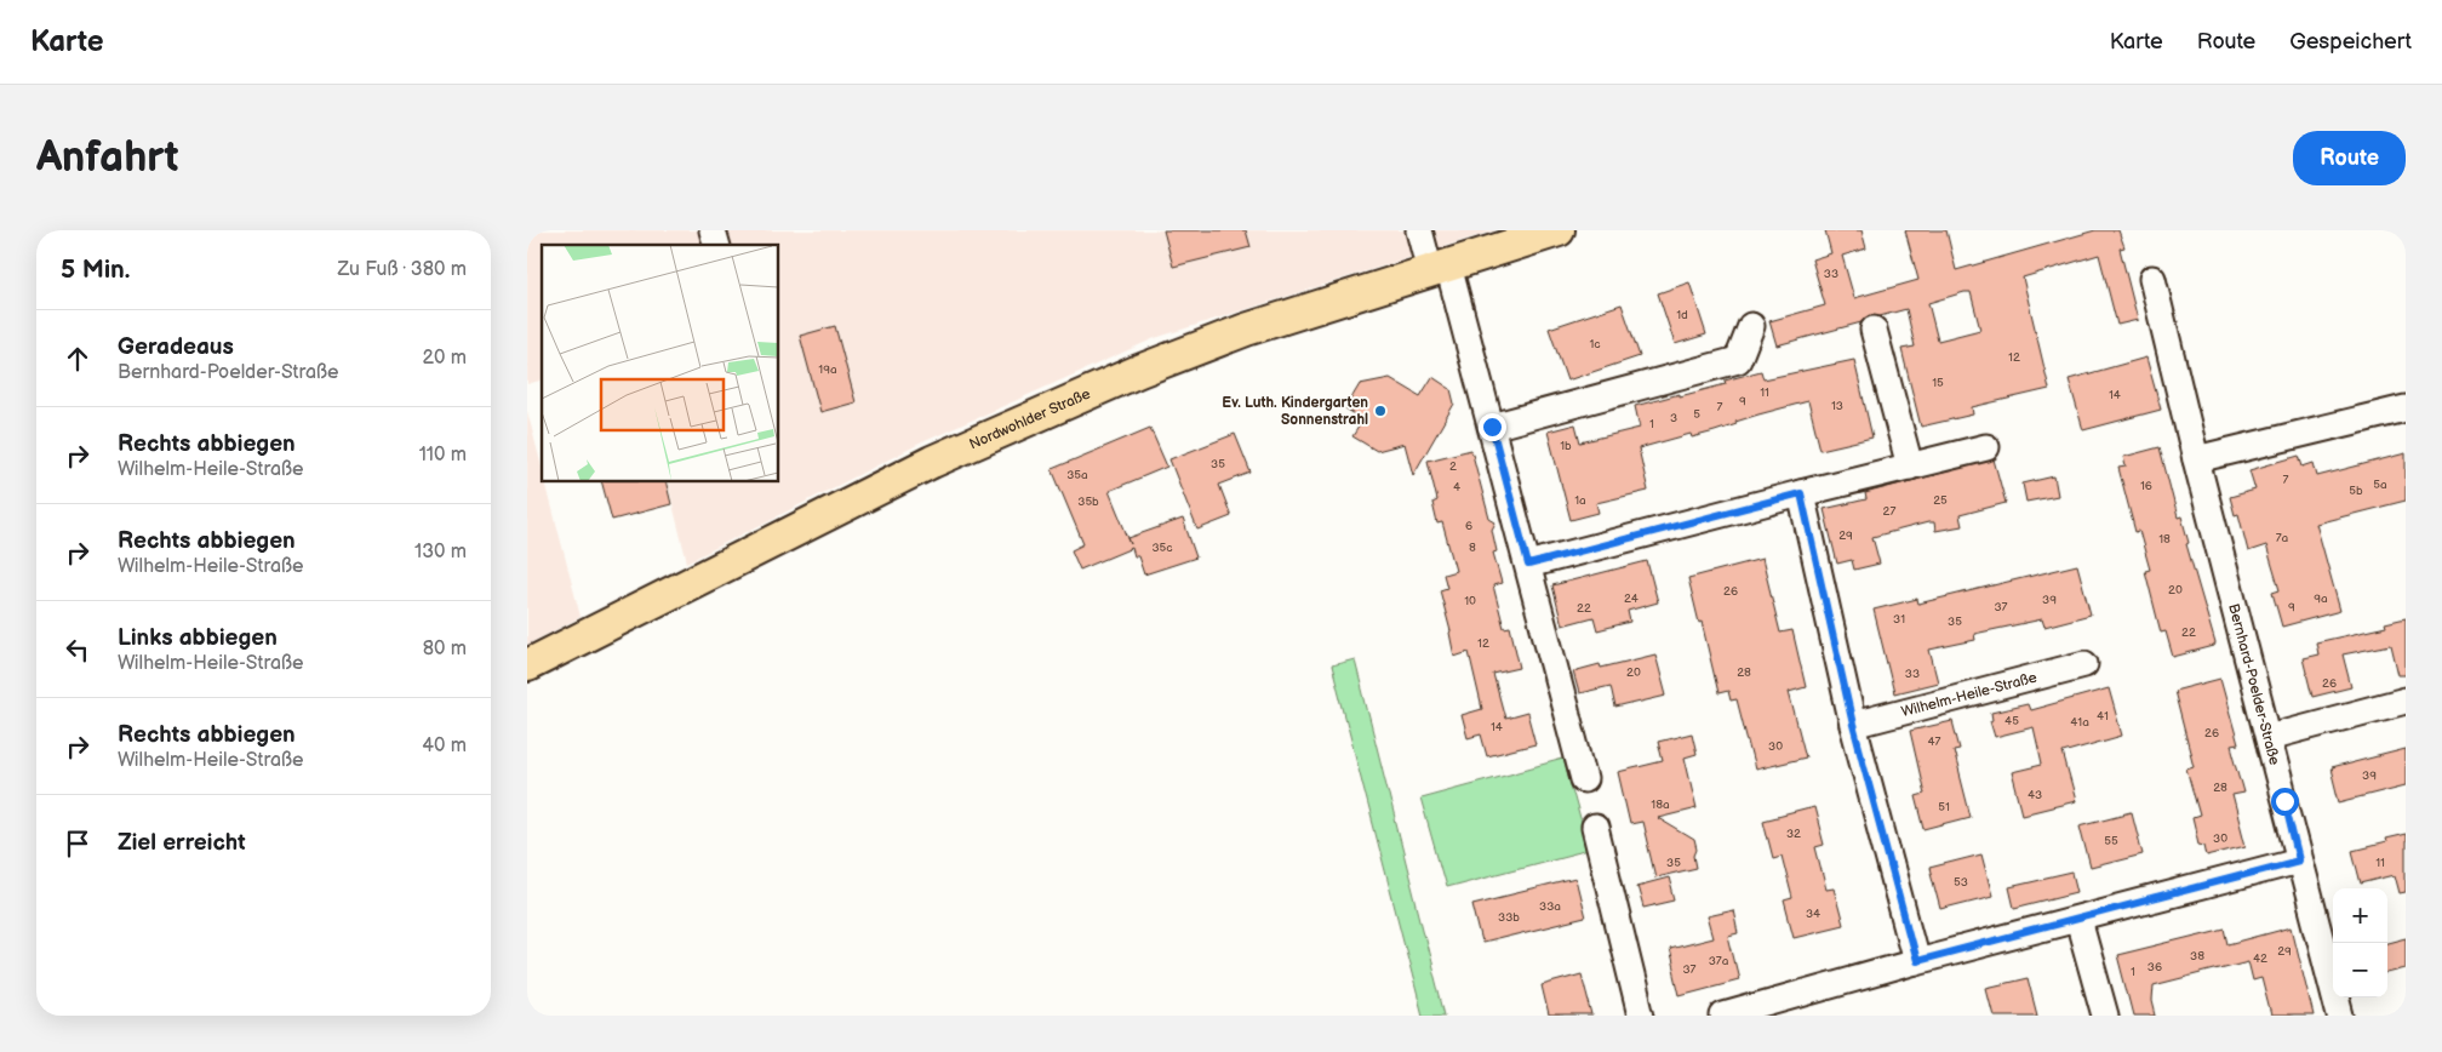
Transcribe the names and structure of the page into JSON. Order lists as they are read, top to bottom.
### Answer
{
  "streets": {
    "main road": ["Nordwohlder Straße"],
    "street": ["Bernhard-Poelder-Straße", "Wilhelm-Heile-Straße"]
  },
  "places": ["Ev. Luth. Kindergarten Sonnenstrahl"],
  "house_numbers": [
    "33",
    "1d",
    "1c",
    "12",
    "19a",
    "15",
    "11",
    "14",
    "9",
    "13",
    "7",
    "5",
    "3",
    "1",
    "1b",
    "35",
    "2",
    "35a",
    "7",
    "5a",
    "16",
    "4",
    "5b",
    "1a",
    "25",
    "35b",
    "27",
    "6",
    "29",
    "7a",
    "18",
    "35c",
    "8",
    "20",
    "26",
    "24",
    "9a",
    "39",
    "10",
    "37",
    "9",
    "22",
    "31",
    "35",
    "22",
    "12",
    "20",
    "28",
    "33",
    "26",
    "41",
    "45",
    "41a",
    "14",
    "26",
    "47",
    "30",
    "39",
    "28",
    "43",
    "18a",
    "51",
    "32",
    "30",
    "55",
    "35",
    "11",
    "53",
    "33a",
    "34",
    "33b",
    "29",
    "38",
    "42",
    "37a",
    "36",
    "37",
    "1"
  ],
  "page": {
    "header": "Karte",
    "nav": ["Karte", "Route", "Gespeichert"],
    "buttons": "Route",
    "title": "Anfahrt",
    "heading": ["5 Min.", "Zu Fuß · 380 m"],
    "list": [
      ["Geradeaus", "Bernhard-Poelder-Straße", "20 m"],
      ["Rechts abbiegen", "Wilhelm-Heile-Straße", "110 m"],
      ["Rechts abbiegen", "Wilhelm-Heile-Straße", "130 m"],
      ["Links abbiegen", "Wilhelm-Heile-Straße", "80 m"],
      ["Rechts abbiegen", "Wilhelm-Heile-Straße", "40 m"],
      "Ziel erreicht"
    ],
    "map_buttons": ["+", "−"]
  }
}
